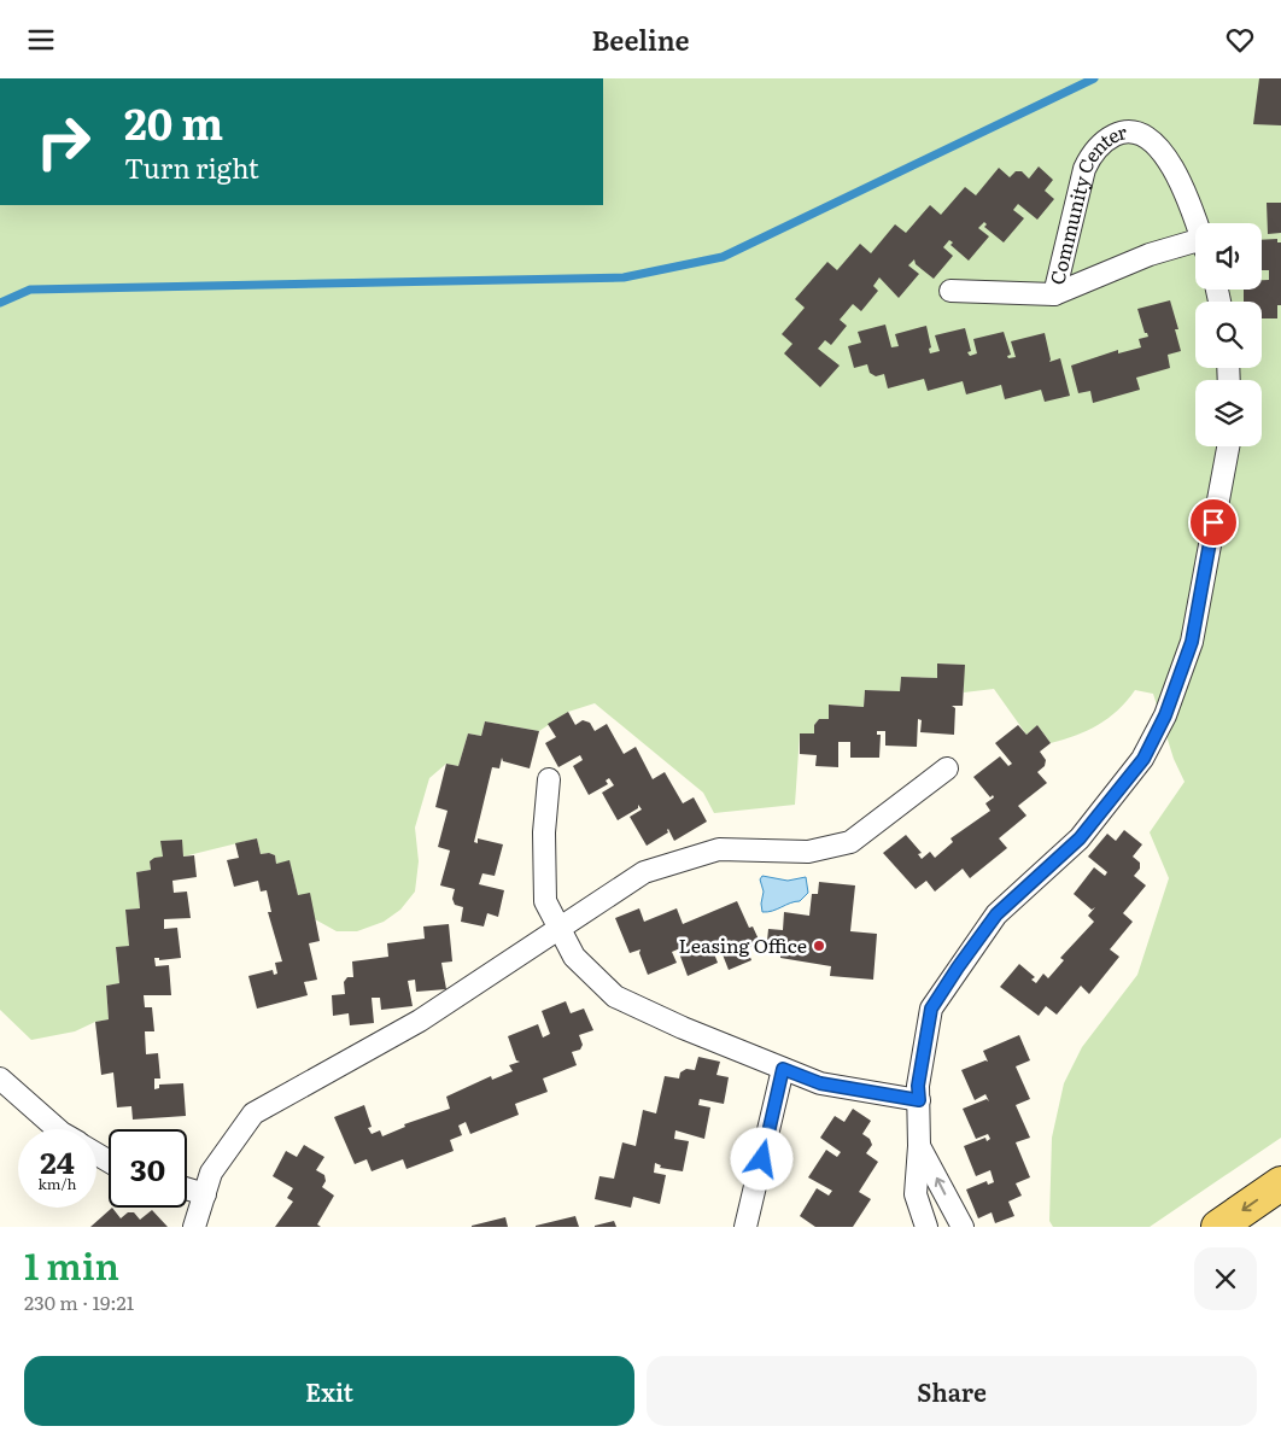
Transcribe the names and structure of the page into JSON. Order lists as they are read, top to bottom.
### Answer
{
  "streets": {
    "street": ["Community Center"]
  },
  "places": ["Leasing Office"],
  "page": {
    "header": "Beeline",
    "turn": ["20 m", "Turn right"],
    "speed": "24 km/h",
    "limit": "30",
    "heading": ["1 min", "230 m · 19:21"],
    "buttons": ["Exit", "Share"]
  }
}
